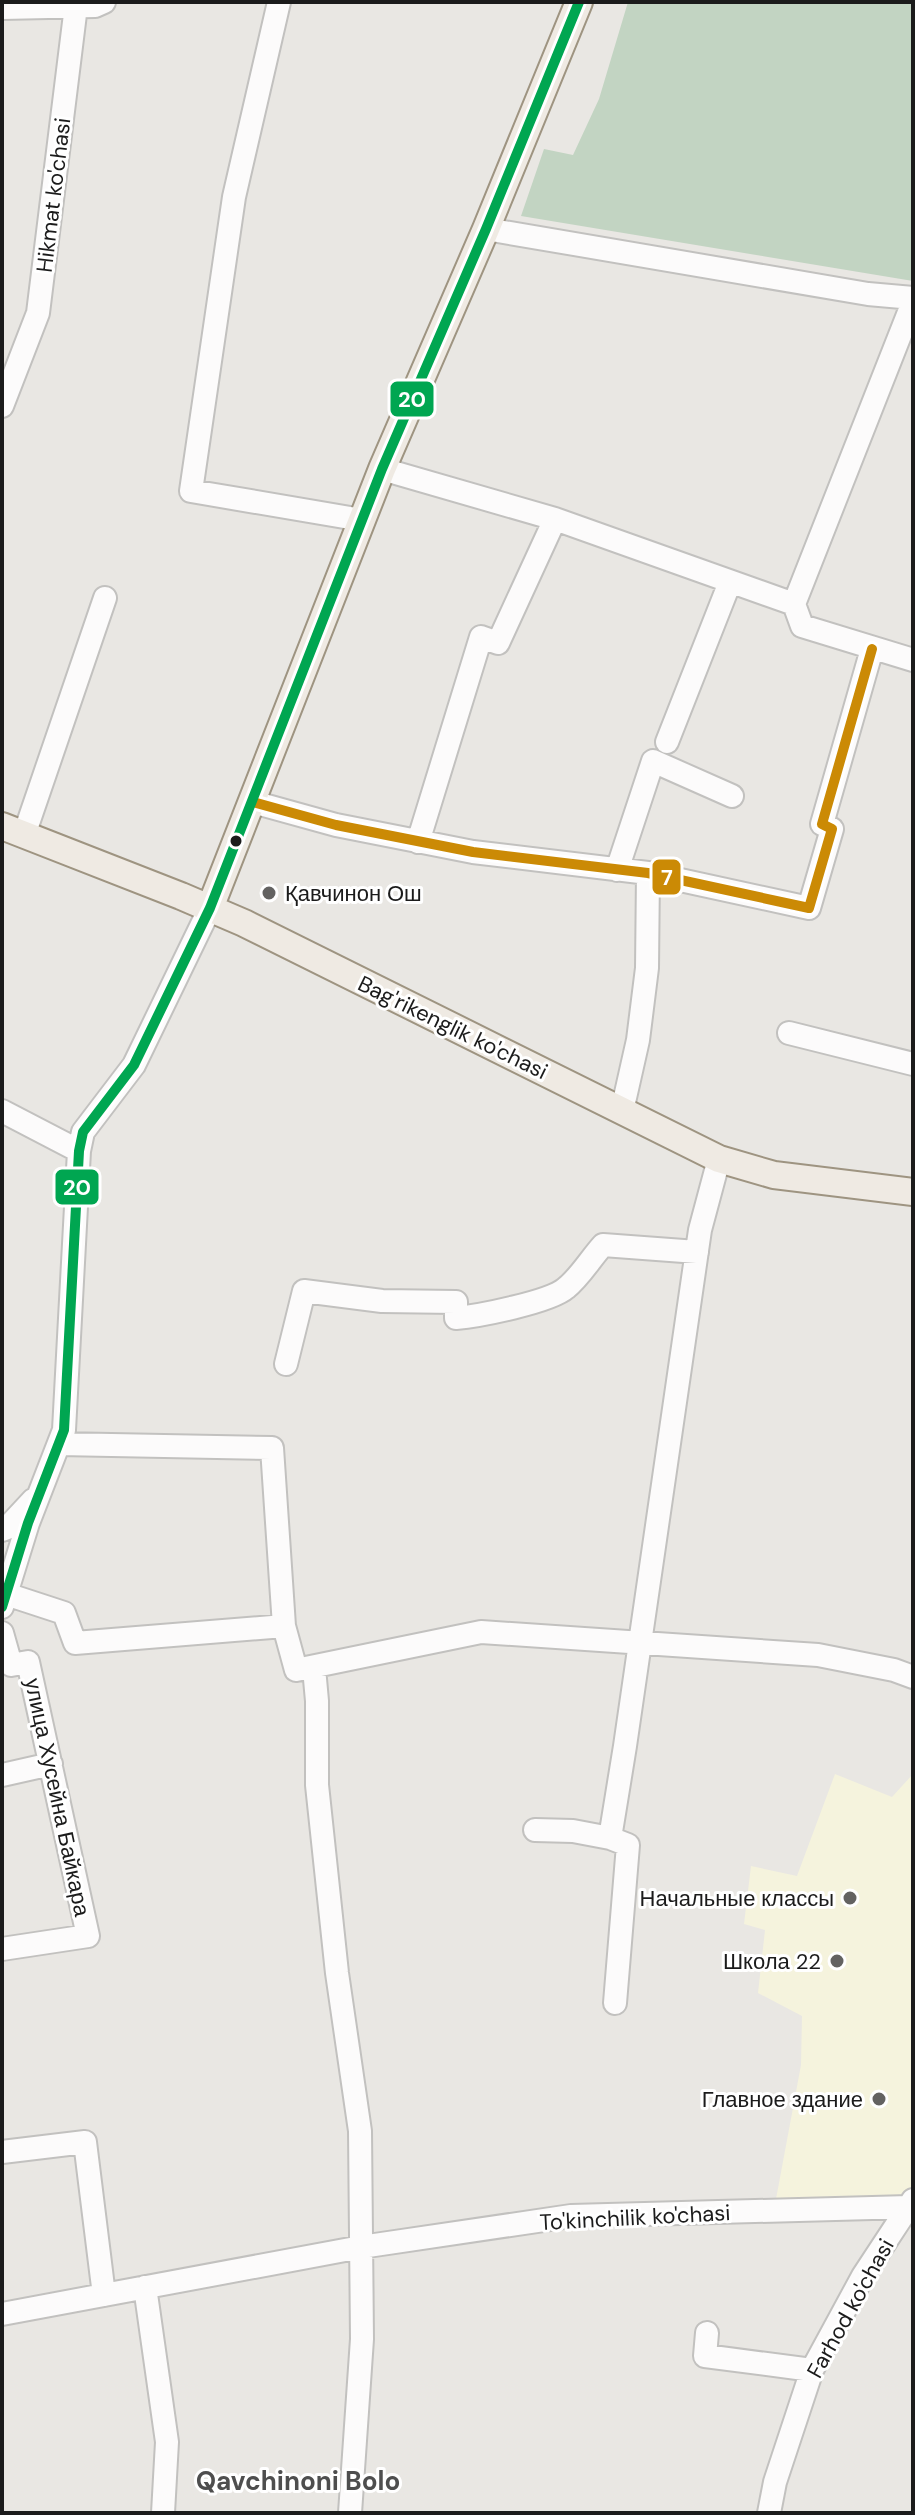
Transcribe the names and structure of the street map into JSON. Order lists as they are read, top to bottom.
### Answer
{
  "streets": {
    "main road": ["Bag'rikenglik ko'chasi"],
    "street": [
      "Hikmat ko'chasi",
      "улица Хусейна Байкара",
      "To'kinchilik ko'chasi",
      "Farhod ko'chasi"
    ]
  },
  "crossings": [
    ["To'kinchilik ko'chasi", "Farhod ko'chasi"]
  ],
  "districts": ["Qavchinoni Bolo"],
  "places": [
    "Қавчинон Ош",
    "Начальные классы",
    "Школа 22",
    "Главное здание"
  ],
  "lines": ["transit line 20", "transit line 7"]
}
